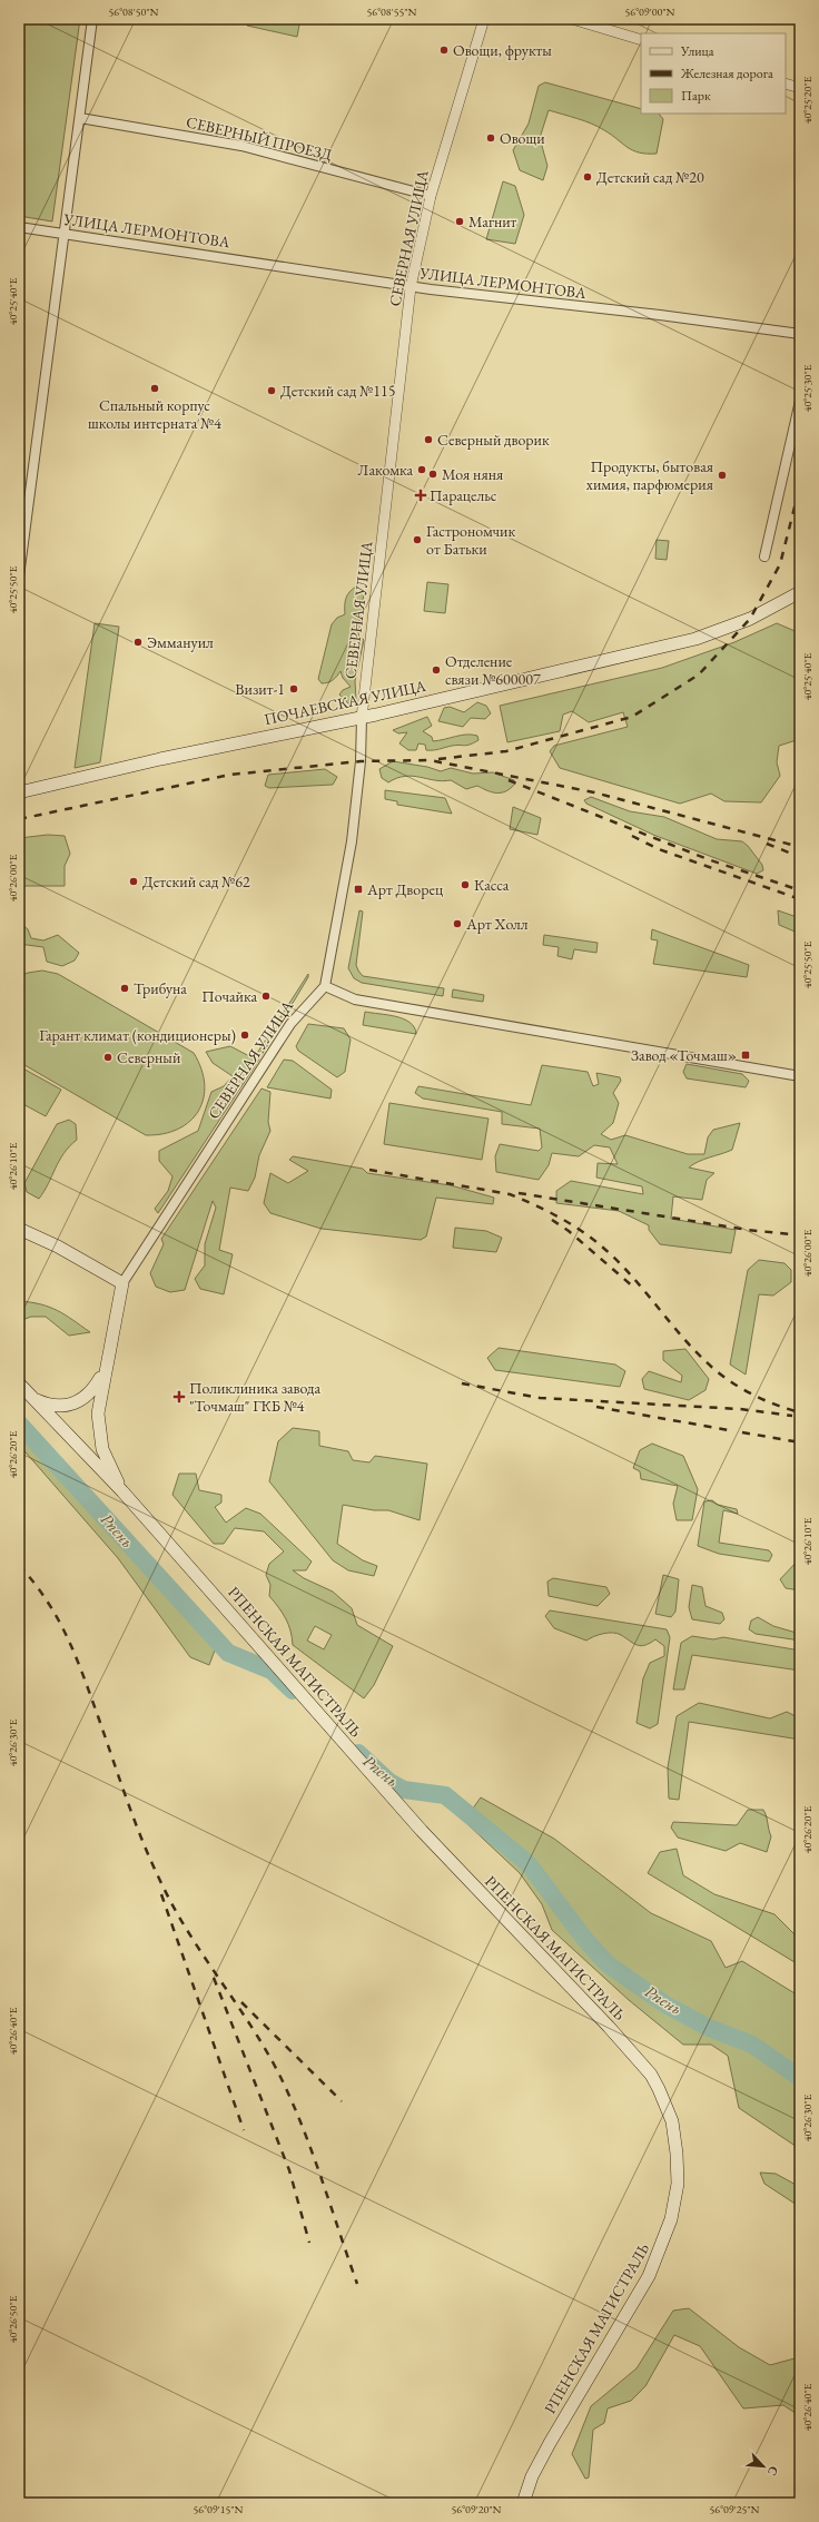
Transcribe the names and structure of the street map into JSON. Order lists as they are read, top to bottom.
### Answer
{
  "streets": {
    "main road": ["ПОЧАЕВСКАЯ УЛИЦА", "РПЕНСКАЯ МАГИСТРАЛЬ"],
    "street": ["СЕВЕРНЫЙ ПРОЕЗД", "УЛИЦА ЛЕРМОНТОВА", "СЕВЕРНАЯ УЛИЦА"]
  },
  "crossings": [
    ["СЕВЕРНЫЙ ПРОЕЗД", "СЕВЕРНАЯ УЛИЦА"],
    ["УЛИЦА ЛЕРМОНТОВА", "СЕВЕРНАЯ УЛИЦА"],
    ["СЕВЕРНАЯ УЛИЦА", "ПОЧАЕВСКАЯ УЛИЦА"],
    ["СЕВЕРНАЯ УЛИЦА", "РПЕНСКАЯ МАГИСТРАЛЬ"]
  ],
  "water": ["Рпень"],
  "places": {
    "other": [
      "Овощи, фрукты",
      "Овощи",
      "Детский сад №20",
      "Магнит",
      "Cпальный корпус школы интерната №4",
      "Детский сад №115",
      "Северный дворик",
      "Лакомка",
      "Моя няня",
      "Продукты, бытовая химия, парфюмерия",
      "Гастрономчик от Батьки",
      "Эммануил",
      "Отделение связи №600007",
      "Визит-1",
      "Детский сад №62",
      "Касса",
      "Арт Холл",
      "Трибуна",
      "Почайка",
      "Гарант климат (кондиционеры)",
      "Северный"
    ],
    "health": ["Парацельс", "Поликлиника завода \"Точмаш\" ГКБ №4"],
    "transit": ["Арт Дворец", "Завод «Точмаш»"]
  },
  "legend": ["Улица", "Железная дорога", "Парк"],
  "north": "bottom right",
  "coordinates": [
    "56°08'50\"N",
    "56°08'55\"N",
    "56°09'00\"N",
    "40°25'20\"E",
    "40°25'40\"E",
    "40°25'30\"E",
    "40°25'50\"E",
    "40°26'00\"E",
    "40°26'10\"E",
    "40°26'20\"E",
    "40°26'30\"E",
    "40°26'40\"E",
    "40°26'50\"E",
    "56°09'15\"N",
    "56°09'20\"N",
    "56°09'25\"N"
  ]
}
